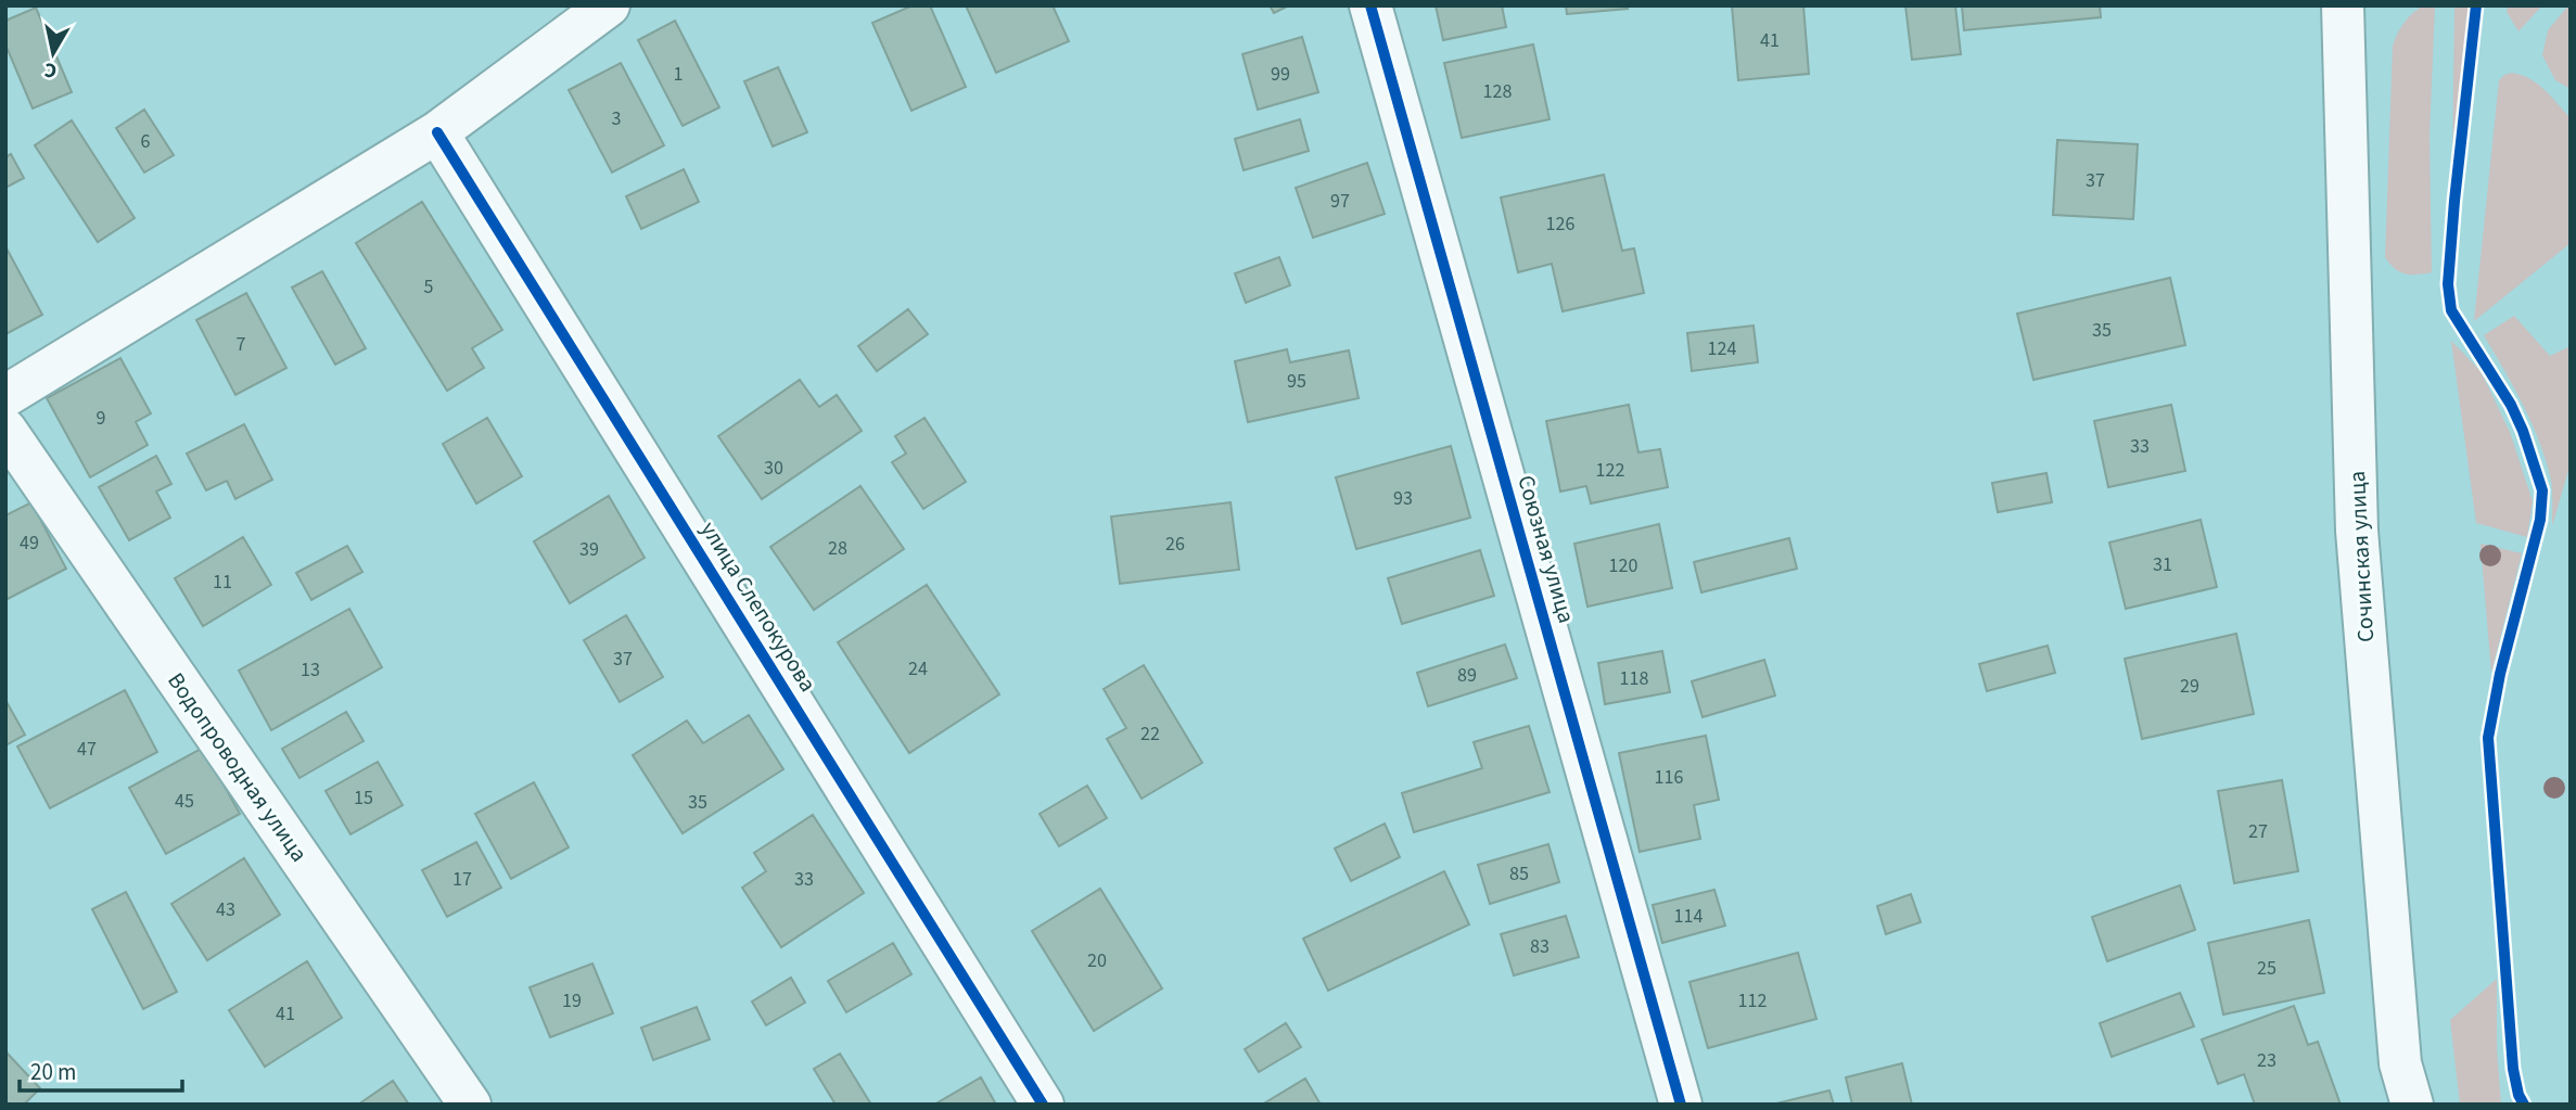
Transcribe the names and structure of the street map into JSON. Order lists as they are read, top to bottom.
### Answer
{
  "streets": {
    "street": [
      "Союзная улица",
      "Сочинская улица",
      "улица Слепокурова",
      "Водопроводная улица"
    ]
  },
  "house_numbers": [
    "41",
    "1",
    "99",
    "128",
    "3",
    "6",
    "37",
    "97",
    "126",
    "5",
    "35",
    "7",
    "124",
    "95",
    "9",
    "33",
    "30",
    "122",
    "93",
    "49",
    "26",
    "28",
    "39",
    "31",
    "120",
    "11",
    "37",
    "24",
    "13",
    "89",
    "118",
    "29",
    "22",
    "47",
    "116",
    "15",
    "45",
    "35",
    "27",
    "85",
    "17",
    "33",
    "43",
    "114",
    "83",
    "20",
    "25",
    "19",
    "112",
    "41",
    "23"
  ],
  "scale_bar": "20 m",
  "north": "bottom"
}
